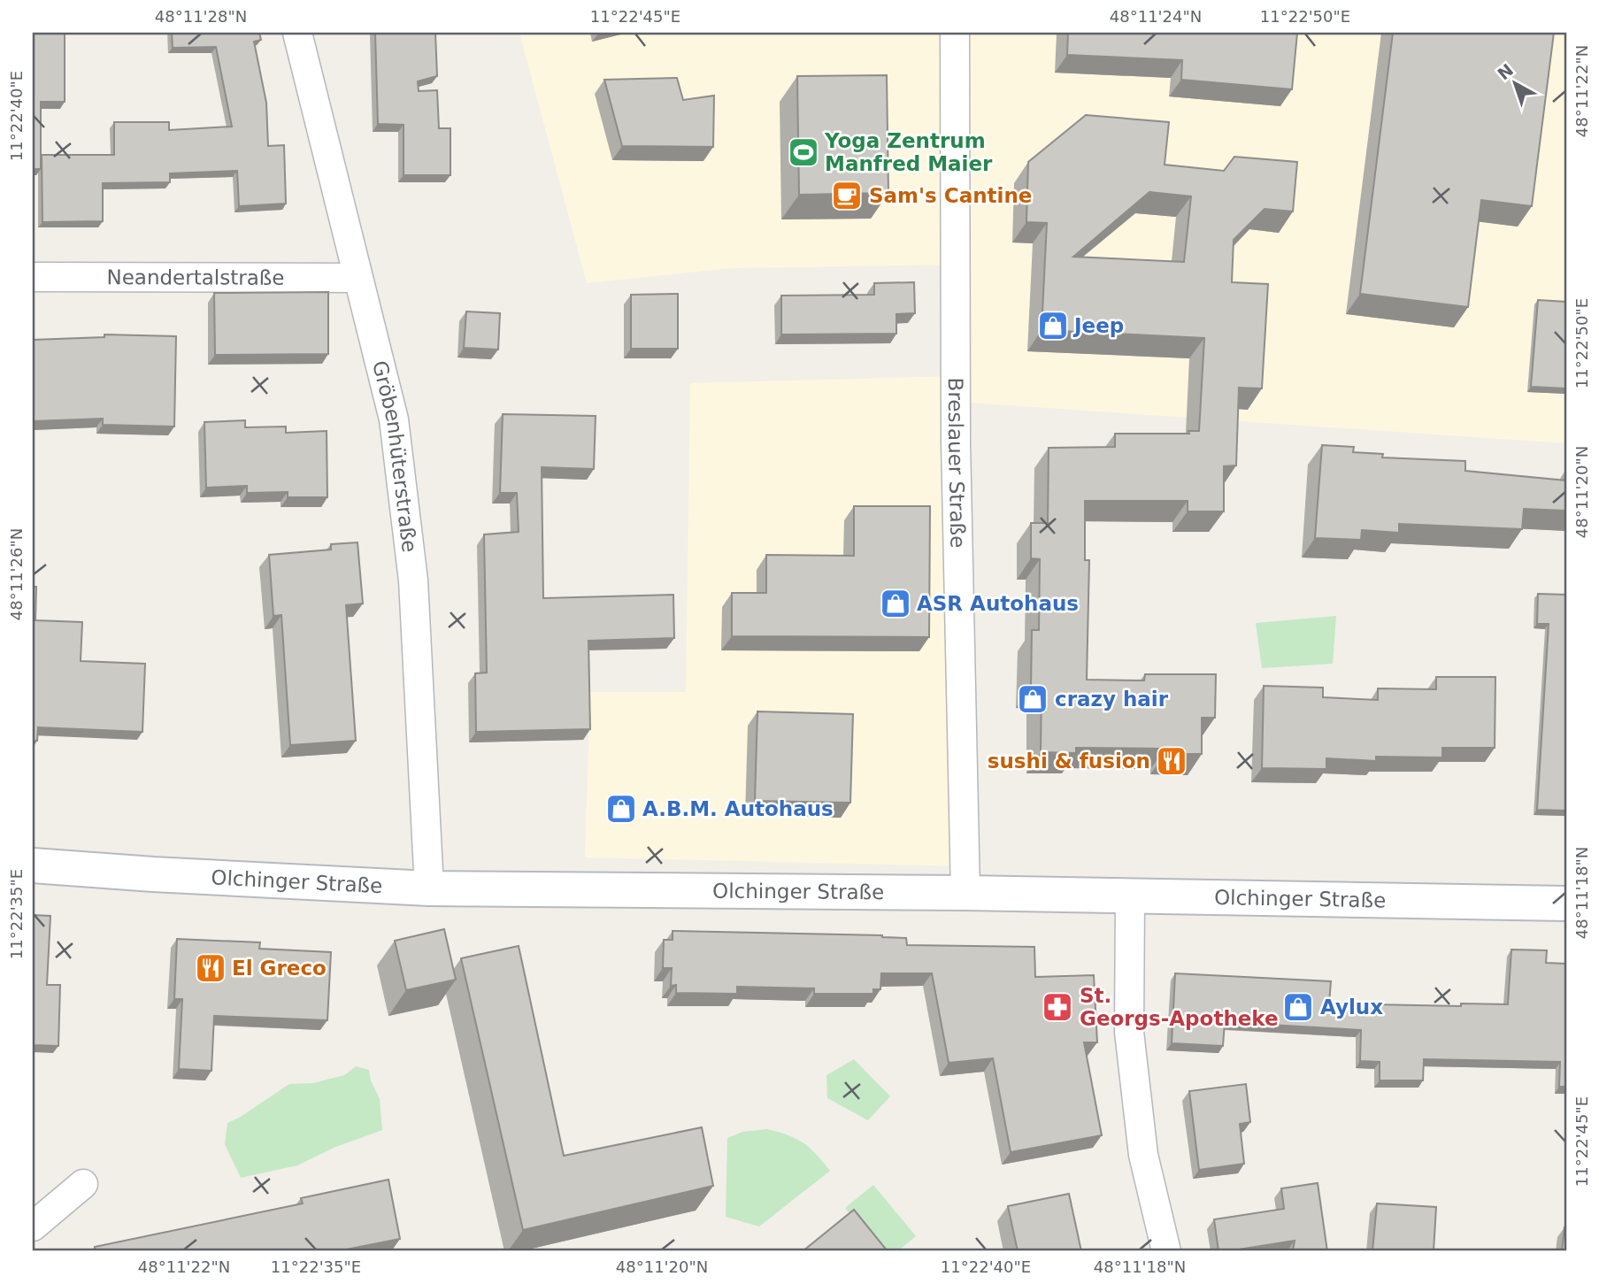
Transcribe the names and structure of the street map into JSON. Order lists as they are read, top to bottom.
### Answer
{
  "streets": {
    "main road": ["Olchinger Straße"],
    "street": ["Neandertalstraße", "Gröbenhüterstraße", "Breslauer Straße"]
  },
  "crossings": [
    ["Neandertalstraße", "Gröbenhüterstraße"],
    ["Gröbenhüterstraße", "Olchinger Straße"],
    ["Breslauer Straße", "Olchinger Straße"]
  ],
  "places": {
    "sports": ["Yoga Zentrum Manfred Maier"],
    "cafe": ["Sam's Cantine"],
    "shop": [
      "Jeep",
      "ASR Autohaus",
      "crazy hair",
      "A.B.M. Autohaus",
      "Aylux"
    ],
    "restaurant": ["sushi & fusion", "El Greco"],
    "pharmacy": ["St. Georgs-Apotheke"]
  },
  "north": "top left",
  "coordinates": [
    "48°11'28\"N",
    "11°22'45\"E",
    "48°11'24\"N",
    "11°22'50\"E",
    "48°11'22\"N",
    "11°22'40\"E",
    "48°11'20\"N",
    "48°11'26\"N",
    "48°11'18\"N",
    "11°22'35\"E"
  ]
}
